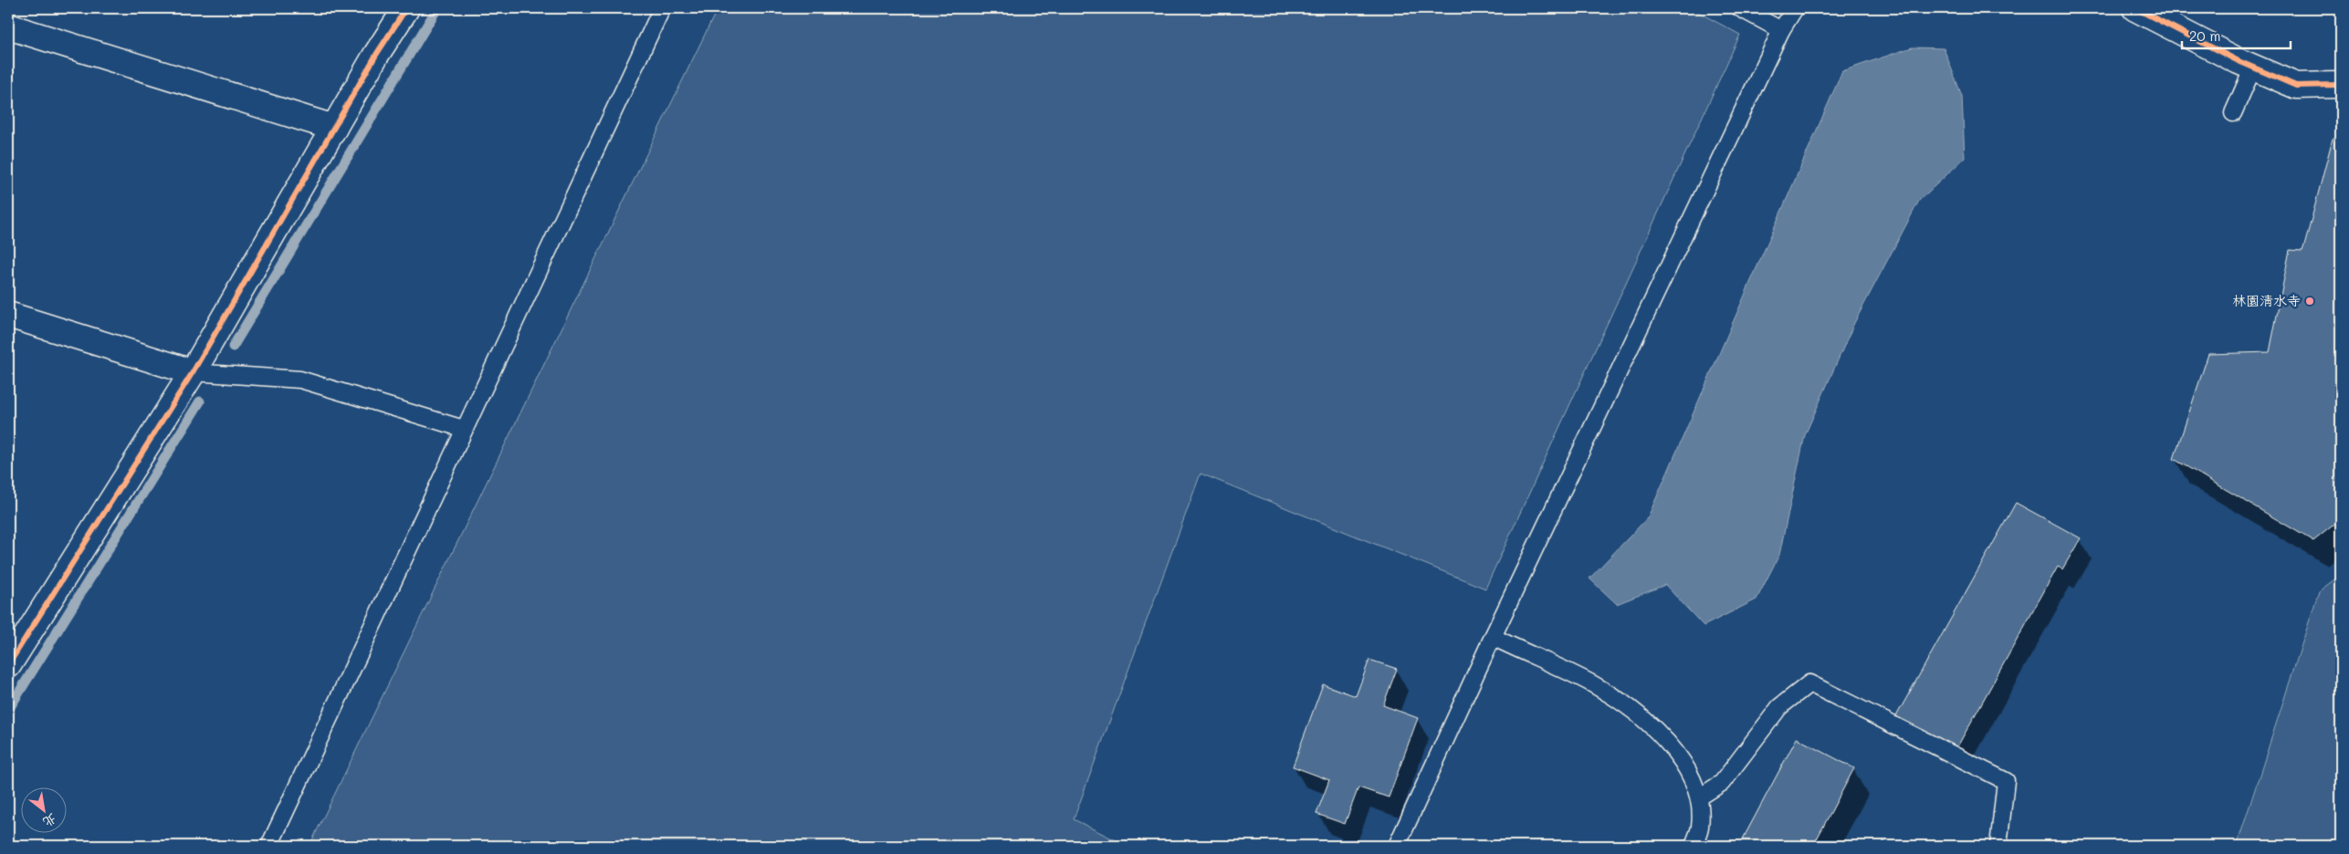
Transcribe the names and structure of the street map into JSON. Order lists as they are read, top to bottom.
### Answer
{
  "places": ["林園清水寺"],
  "scale_bar": "20 m",
  "north": "bottom right"
}
